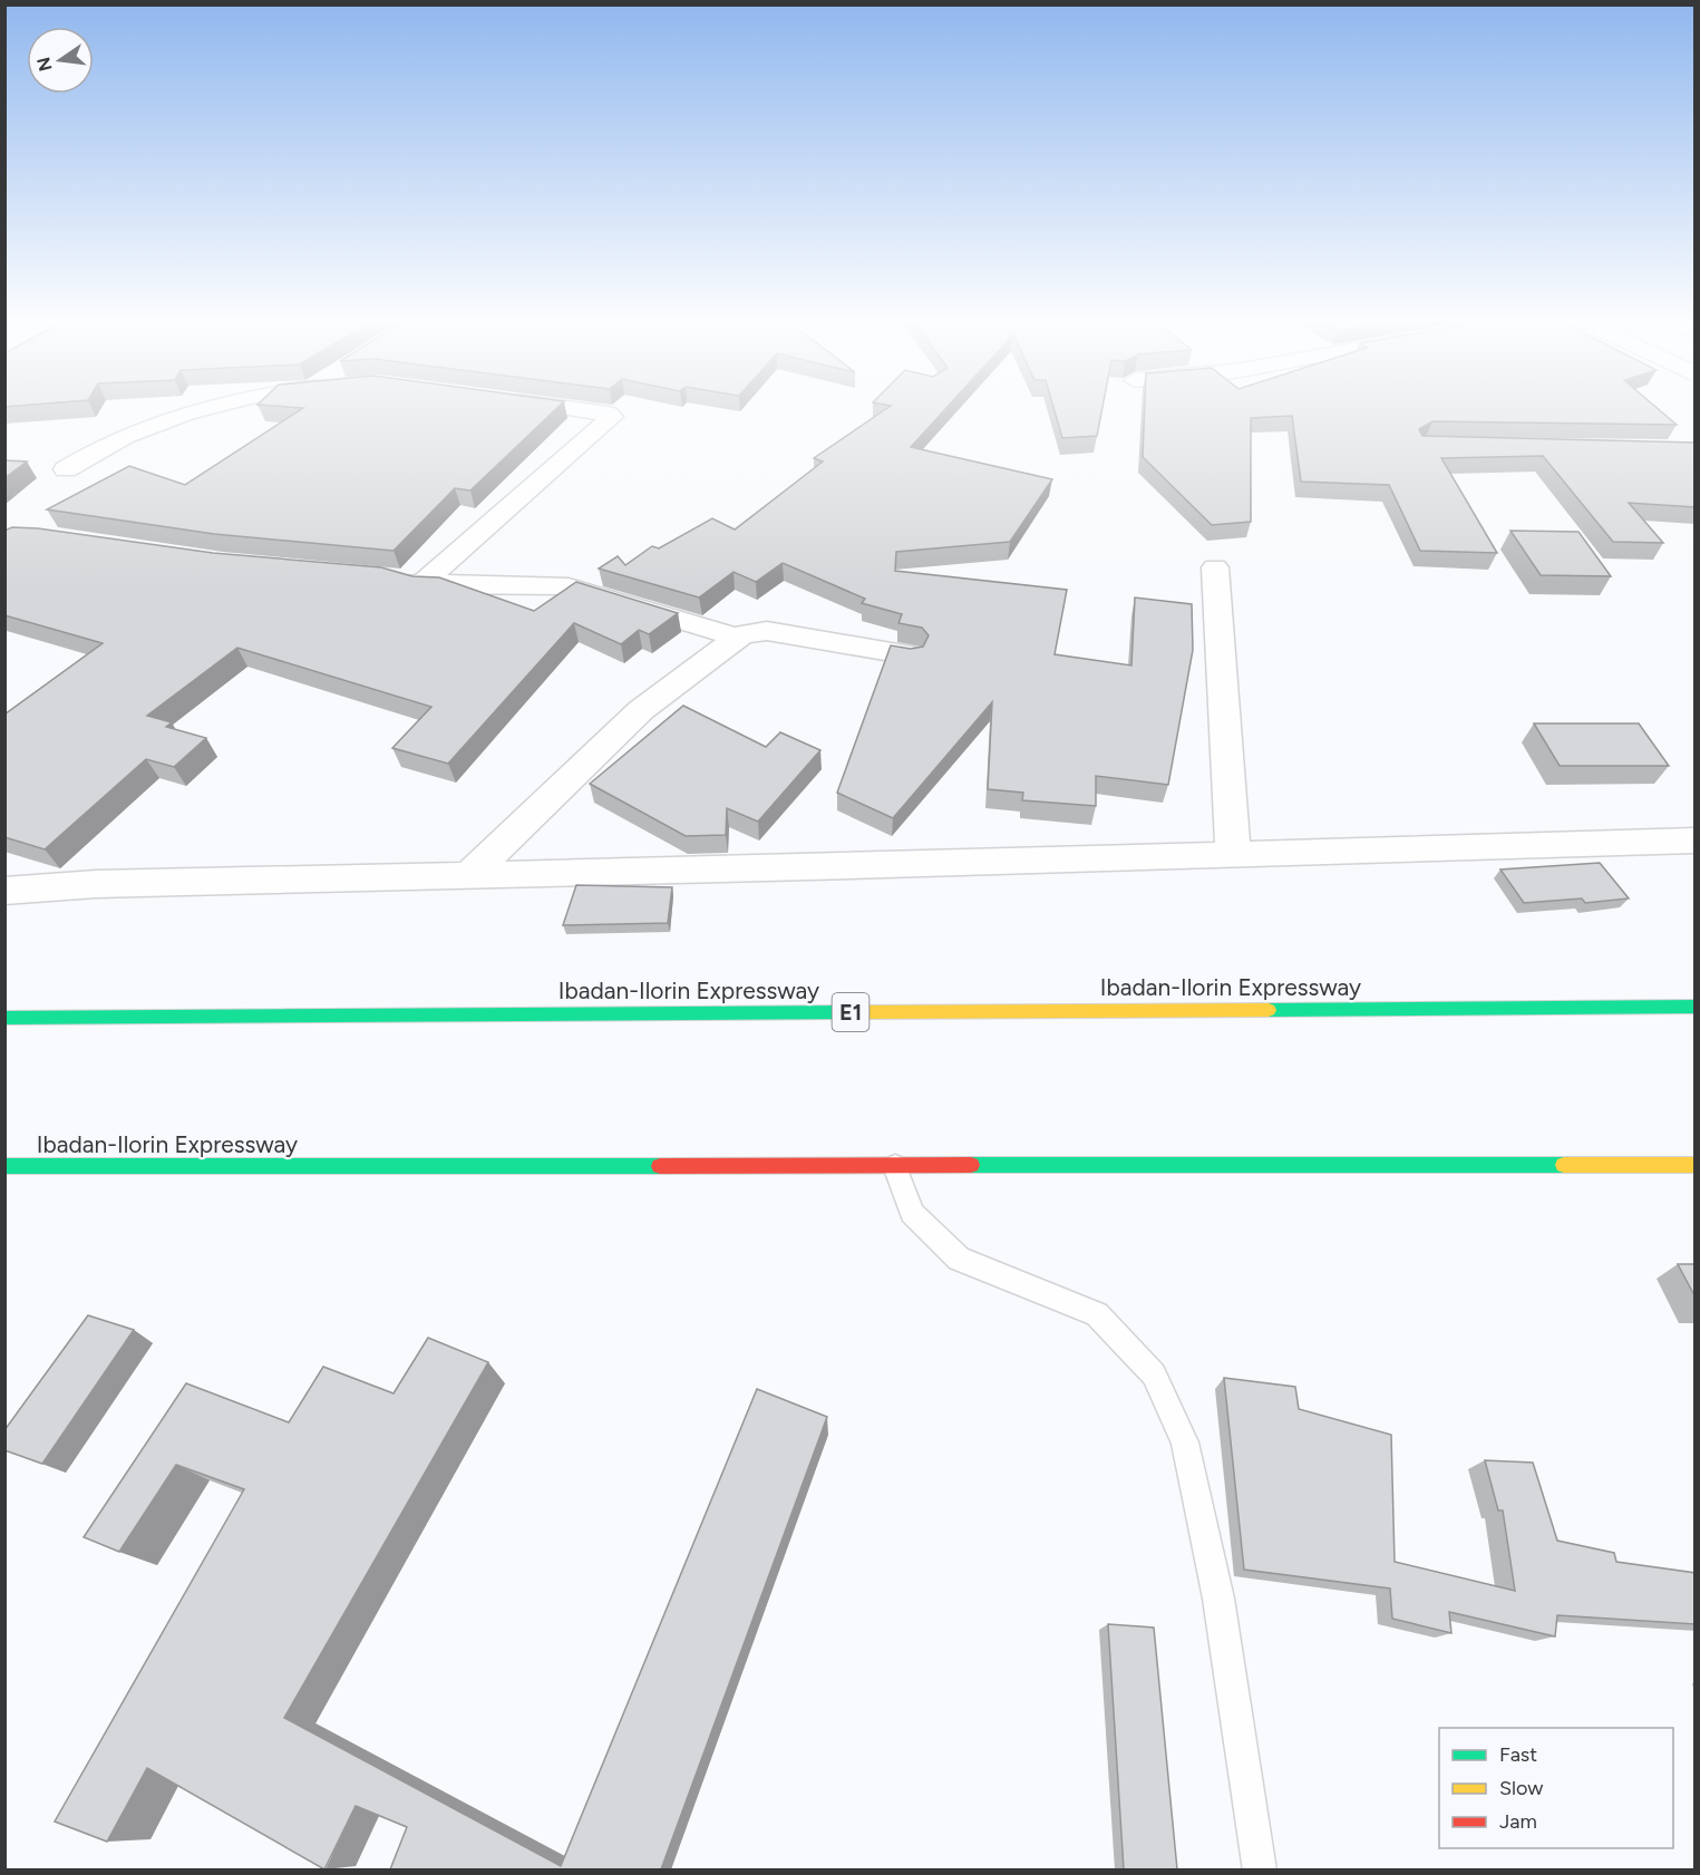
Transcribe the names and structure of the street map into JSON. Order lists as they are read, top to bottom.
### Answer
{
  "streets": {
    "highway": ["Ibadan-Ilorin Expressway", "E1"]
  },
  "legend": ["Fast", "Slow", "Jam"],
  "north": "left"
}
